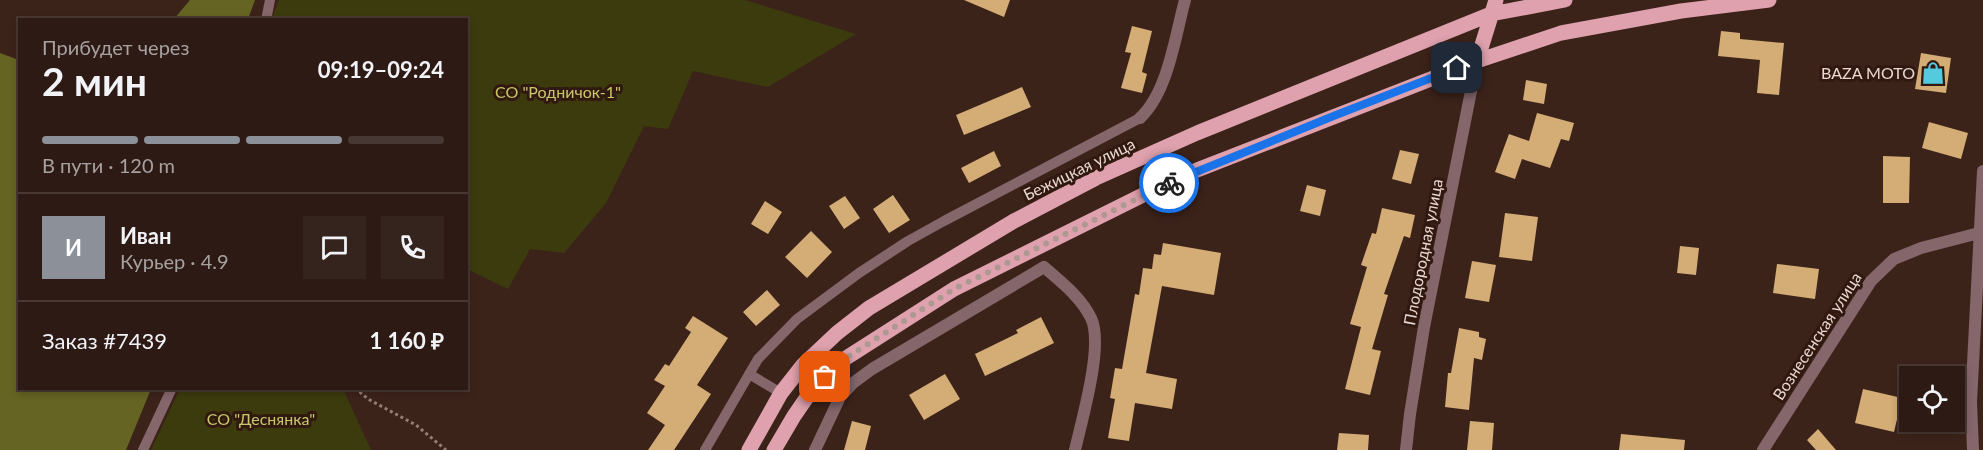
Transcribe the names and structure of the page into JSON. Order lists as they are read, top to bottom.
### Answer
{
  "streets": {
    "main road": ["Бежицкая улица"],
    "street": ["Плодородная улица", "Вознесенская улица"]
  },
  "parks": ["СО \"Родничок-1\"", "СО \"Деснянка\""],
  "places": {
    "shop": ["BAZA MOTO"]
  },
  "page": {
    "heading": ["2 мин", "Прибудет через", "09:19–09:24"],
    "panel": [
      "Иван",
      "Курьер · 4.9",
      "Заказ #7439",
      "1 160 ₽"
    ],
    "bar": "В пути · 120 m",
    "round": "И"
  }
}
